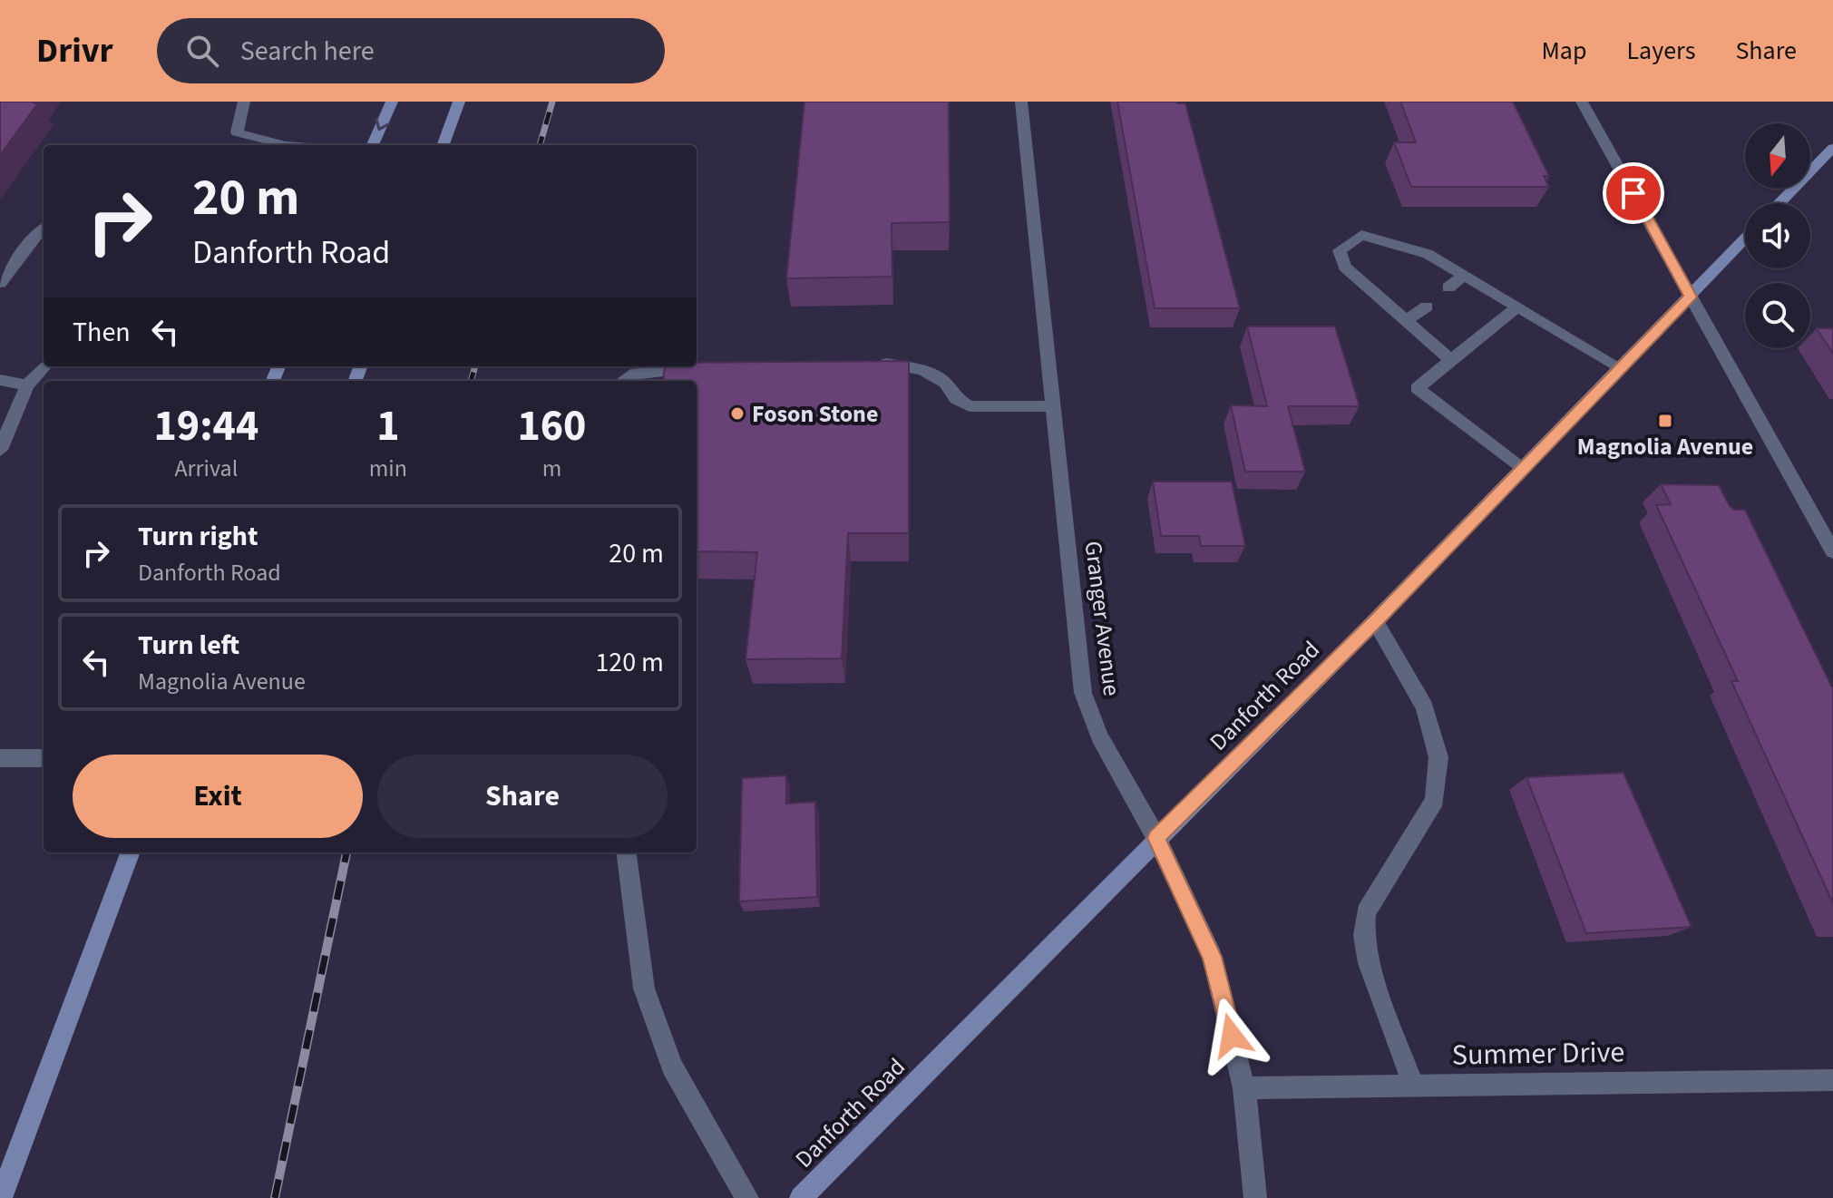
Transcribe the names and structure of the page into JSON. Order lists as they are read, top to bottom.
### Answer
{
  "streets": {
    "main road": ["Danforth Road"],
    "street": ["Granger Avenue", "Summer Drive"]
  },
  "crossings": [
    ["Granger Avenue", "Danforth Road"],
    ["Granger Avenue", "Summer Drive"]
  ],
  "places": {
    "other": ["Foson Stone"],
    "transit": ["Magnolia Avenue"]
  },
  "north": "bottom",
  "page": {
    "header": "Drivr",
    "search": "Search here",
    "nav": ["Map", "Layers", "Share"],
    "turn": ["20 m", "Danforth Road"],
    "then": "Then",
    "eta": [
      "19:44",
      "Arrival",
      "1",
      "min",
      "160",
      "m"
    ],
    "list": [
      {
        "name": "Turn right",
        "note": "Danforth Road",
        "value": "20 m"
      },
      {
        "name": "Turn left",
        "note": "Magnolia Avenue",
        "value": "120 m"
      }
    ],
    "buttons": ["Exit", "Share"]
  }
}
